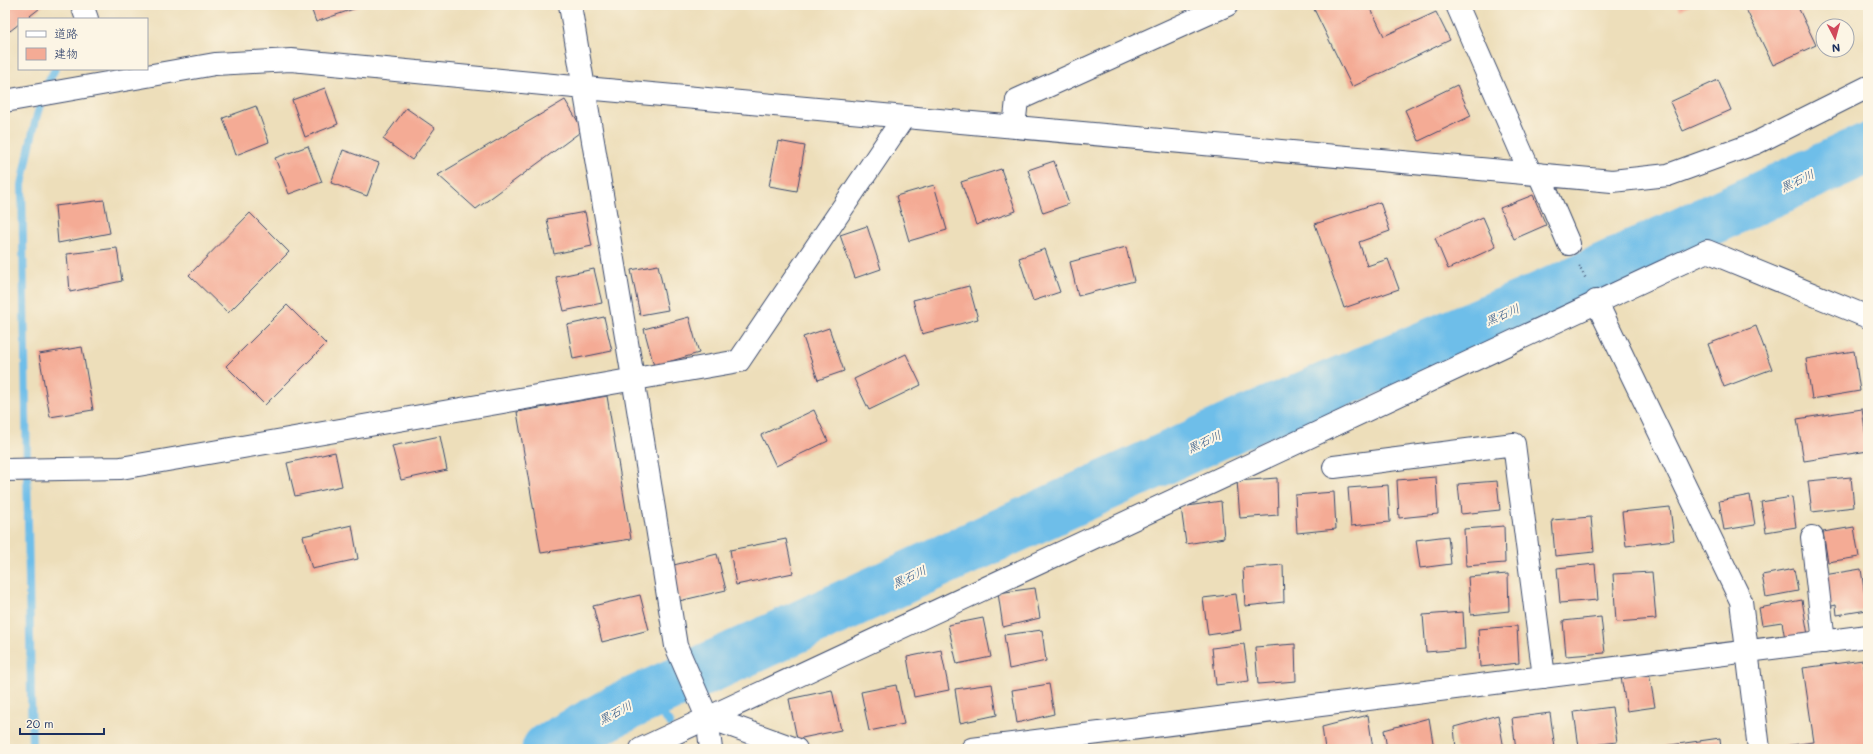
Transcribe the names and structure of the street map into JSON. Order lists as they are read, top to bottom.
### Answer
{
  "water": ["黒石川"],
  "legend": ["道路", "建物"],
  "scale_bar": "20 m",
  "north": "bottom"
}
